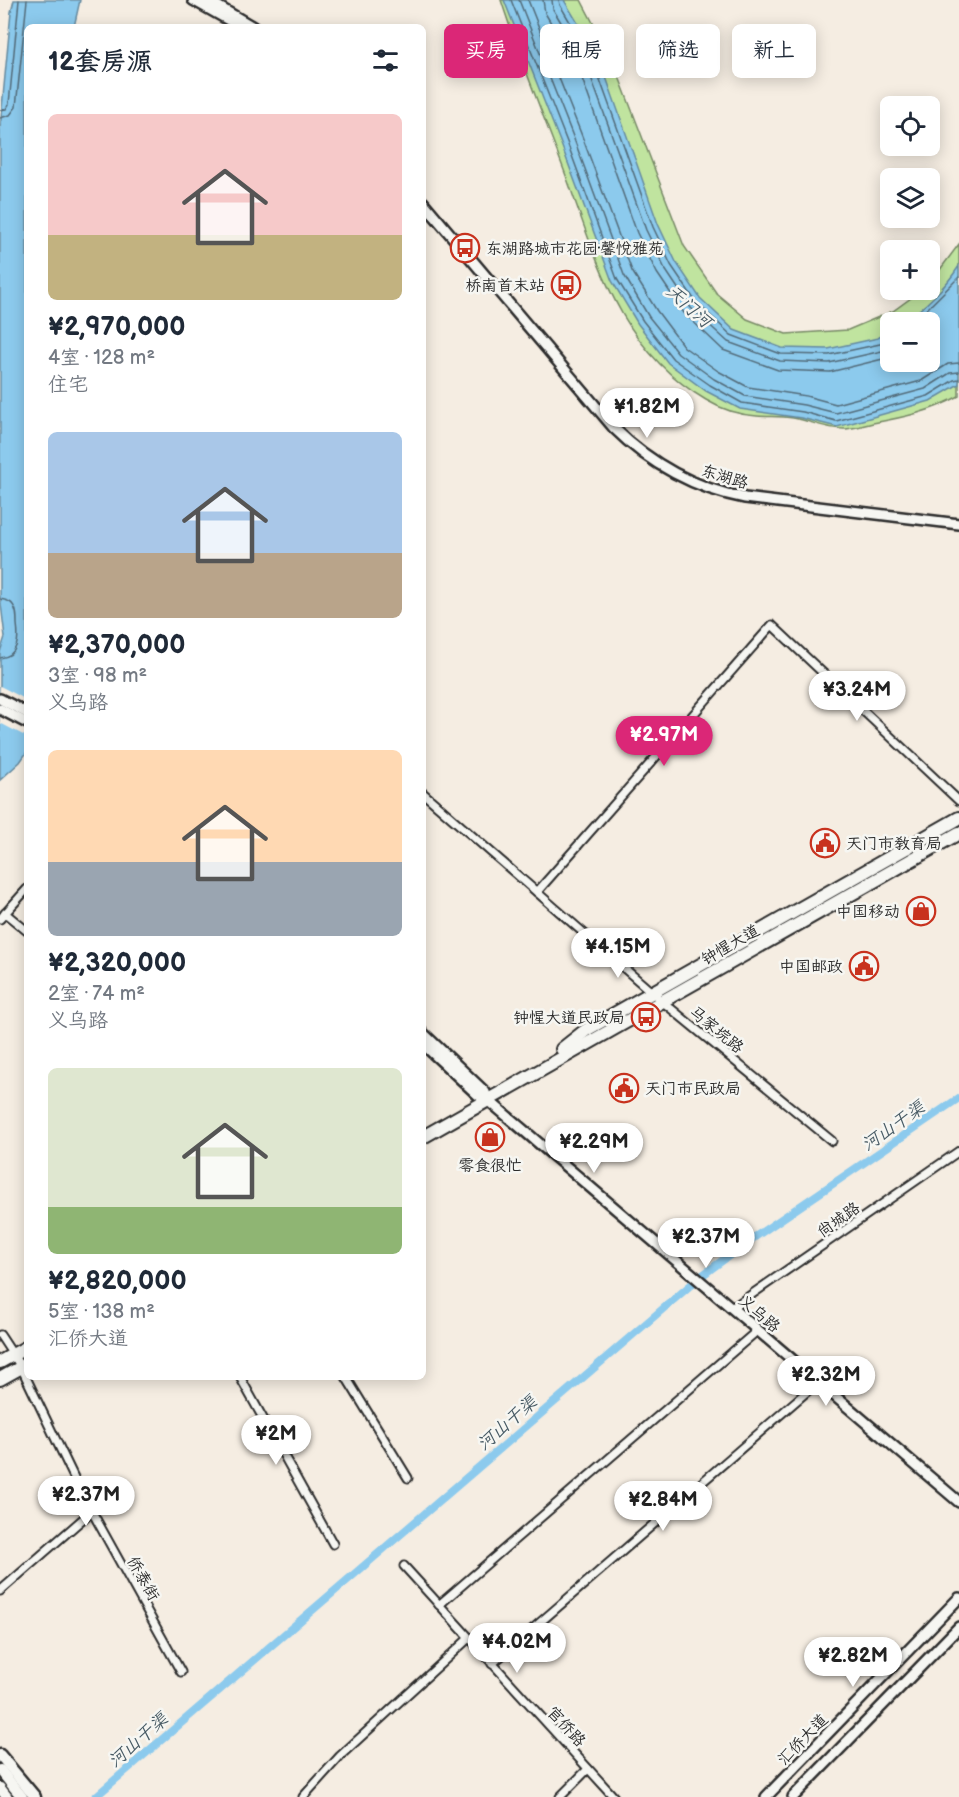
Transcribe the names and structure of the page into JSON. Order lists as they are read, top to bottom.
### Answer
{
  "streets": {
    "highway": ["钟惺大道"],
    "main road": ["东湖路", "义乌路", "汇侨大道"],
    "street": [
      "马家垸路",
      "尚城路",
      "侨泰街",
      "官侨路"
    ]
  },
  "crossings": [
    ["钟惺大道", "马家垸路"],
    ["钟惺大道", "义乌路"],
    ["尚城路", "义乌路"]
  ],
  "water": ["天门河", "河山干渠"],
  "places": {
    "bus stop": ["东湖路城市花园·馨悦雅苑", "桥南首末站", "钟惺大道民政局"],
    "public building": ["天门市教育局", "中国邮政", "天门市民政局"],
    "shop": ["中国移动", "零食很忙"]
  },
  "page": {
    "chip": [
      "买房",
      "租房",
      "筛选",
      "新上"
    ],
    "heading": "12套房源",
    "map_buttons": ["+", "−"],
    "list": [
      {
        "name": "¥2,970,000",
        "note": "4室 · 128 m² · 住宅"
      },
      {
        "name": "¥2,370,000",
        "note": "3室 · 98 m² · 义乌路"
      },
      {
        "name": "¥2,320,000",
        "note": "2室 · 74 m² · 义乌路"
      },
      {
        "name": "¥2,820,000",
        "note": "5室 · 138 m² · 汇侨大道"
      }
    ],
    "price": [
      "¥1.82M",
      "¥3.24M",
      "¥2.97M",
      "¥4.15M",
      "¥2.29M",
      "¥2.37M",
      "¥2.32M",
      "¥2M",
      "¥2.37M",
      "¥2.84M",
      "¥4.02M",
      "¥2.82M"
    ]
  }
}
